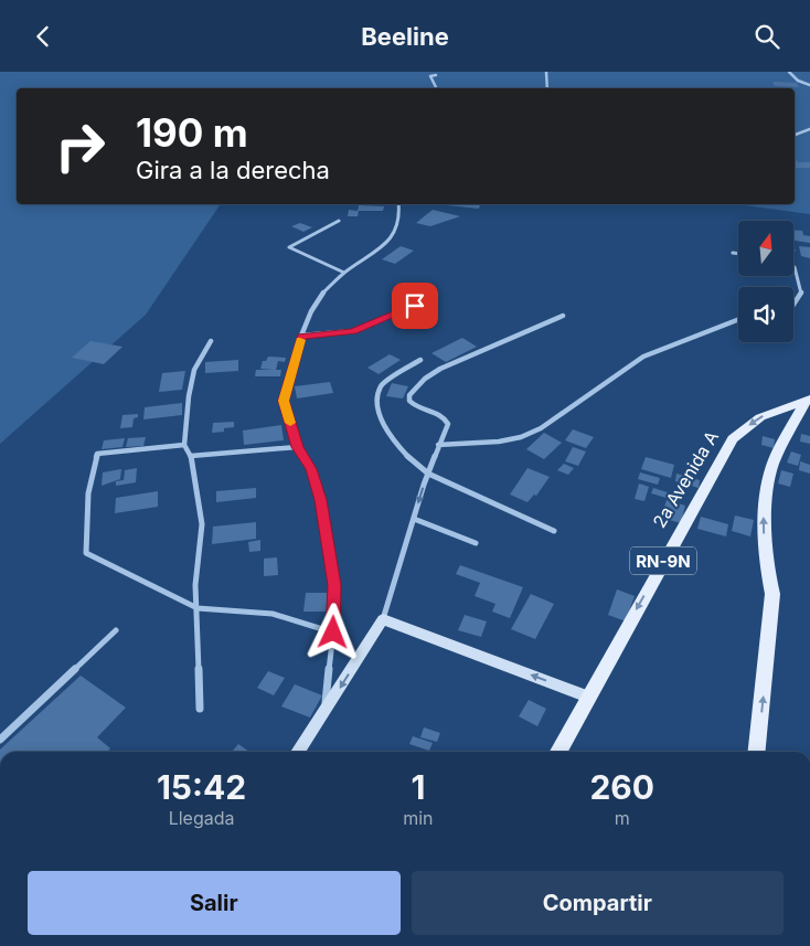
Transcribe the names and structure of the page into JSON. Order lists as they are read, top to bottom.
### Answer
{
  "streets": {
    "main road": ["2a Avenida A", "RN-9N"]
  },
  "crossings": [
    ["2a Avenida A", "RN-9N"]
  ],
  "one_way": ["2a Avenida A"],
  "north": "top",
  "page": {
    "header": "Beeline",
    "turn": ["190 m", "Gira a la derecha"],
    "eta": [
      "15:42",
      "Llegada",
      "1",
      "min",
      "260",
      "m"
    ],
    "buttons": ["Salir", "Compartir"]
  }
}
